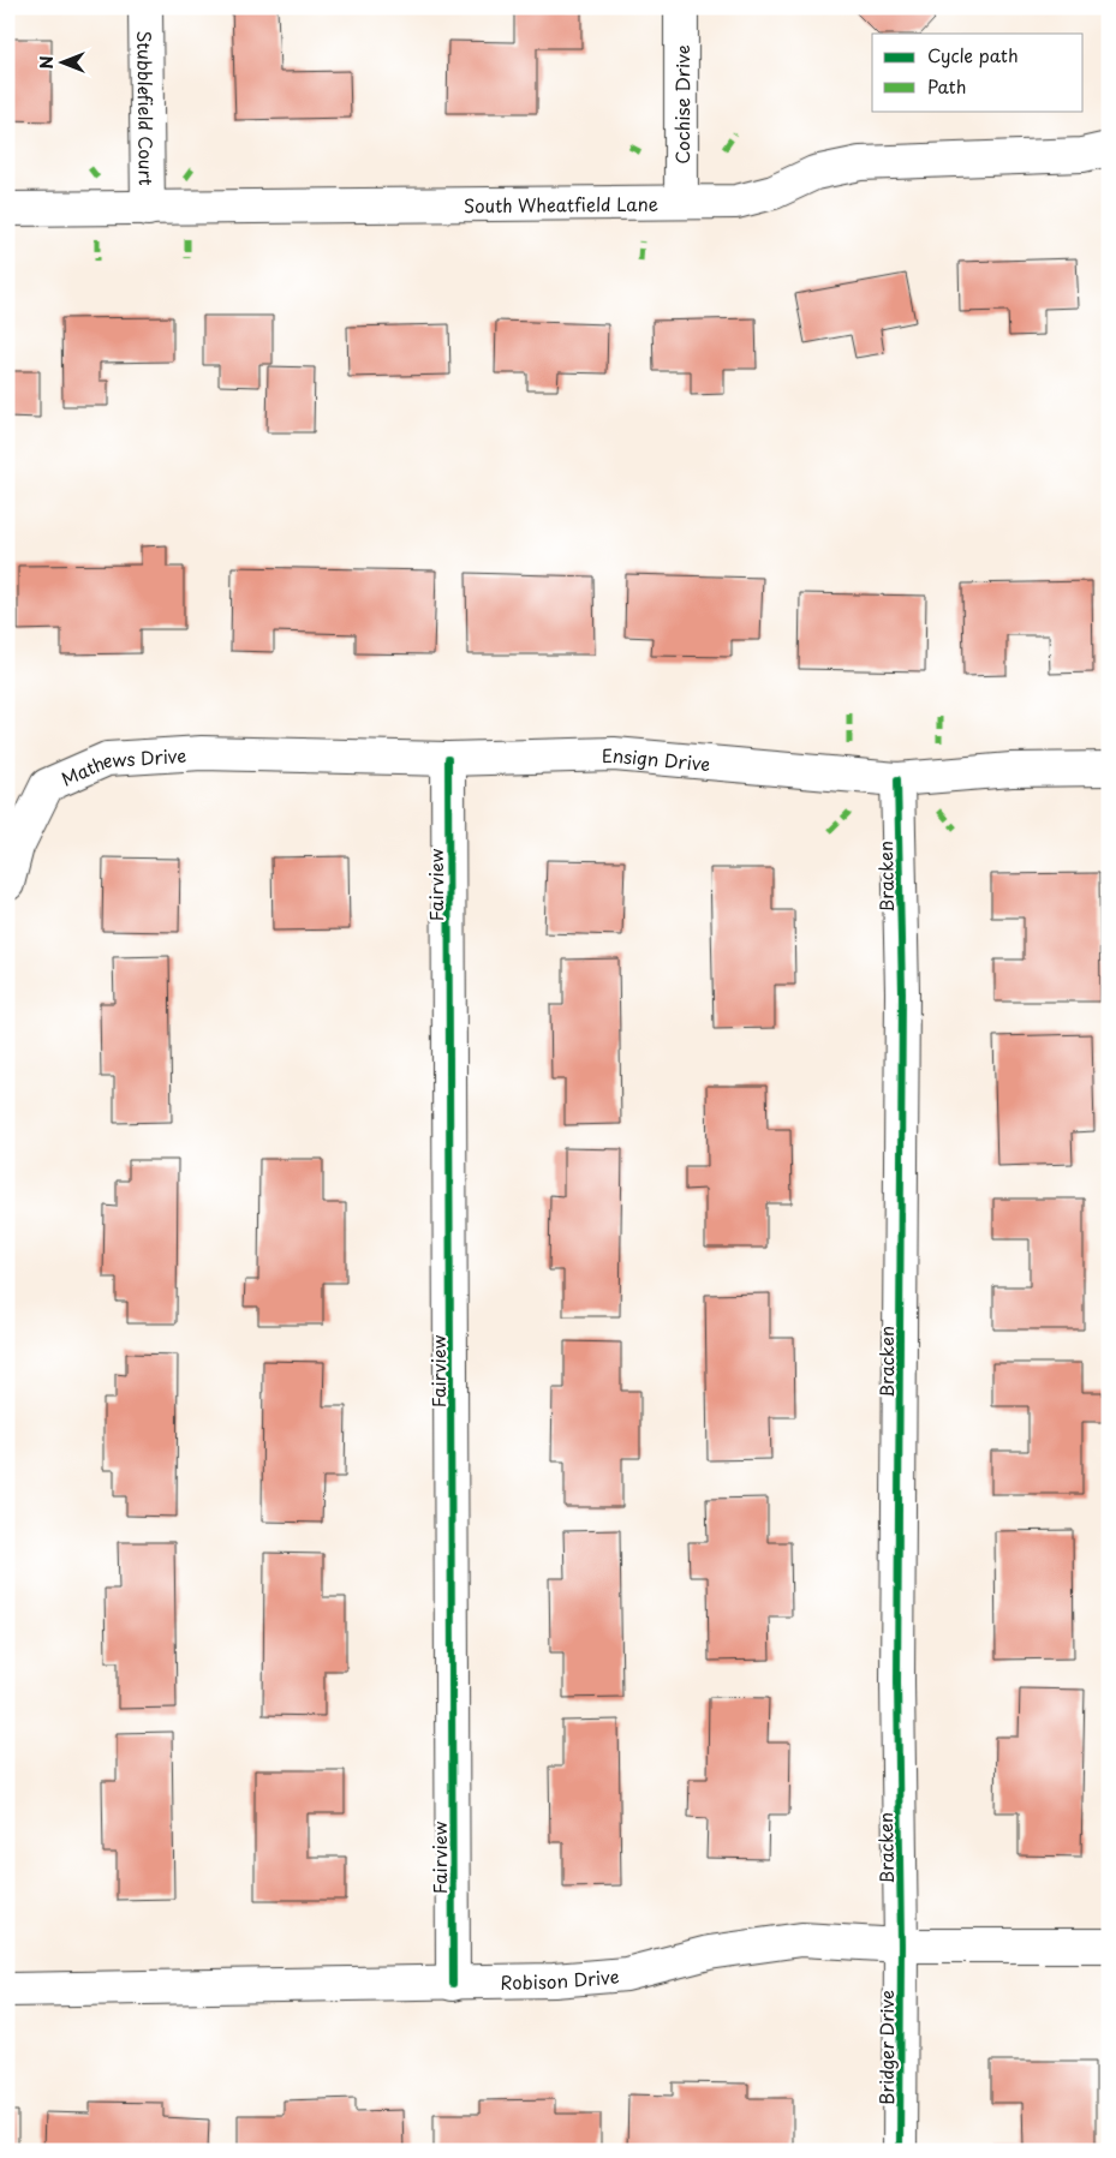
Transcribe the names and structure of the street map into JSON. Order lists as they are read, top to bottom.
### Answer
{
  "streets": {
    "street": [
      "Cochise Drive",
      "Stubblefield Court",
      "South Wheatfield Lane",
      "Ensign Drive",
      "Mathews Drive",
      "Bracken",
      "Fairview",
      "Robison Drive",
      "Bridger Drive"
    ]
  },
  "crossings": [
    ["Cochise Drive", "South Wheatfield Lane"],
    ["Stubblefield Court", "South Wheatfield Lane"],
    ["Ensign Drive", "Mathews Drive"],
    ["Ensign Drive", "Bracken"],
    ["Ensign Drive", "Fairview"],
    ["Bracken", "Robison Drive"],
    ["Bracken", "Bridger Drive"],
    ["Fairview", "Robison Drive"],
    ["Robison Drive", "Bridger Drive"]
  ],
  "legend": ["Cycle path", "Path"],
  "north": "left"
}
